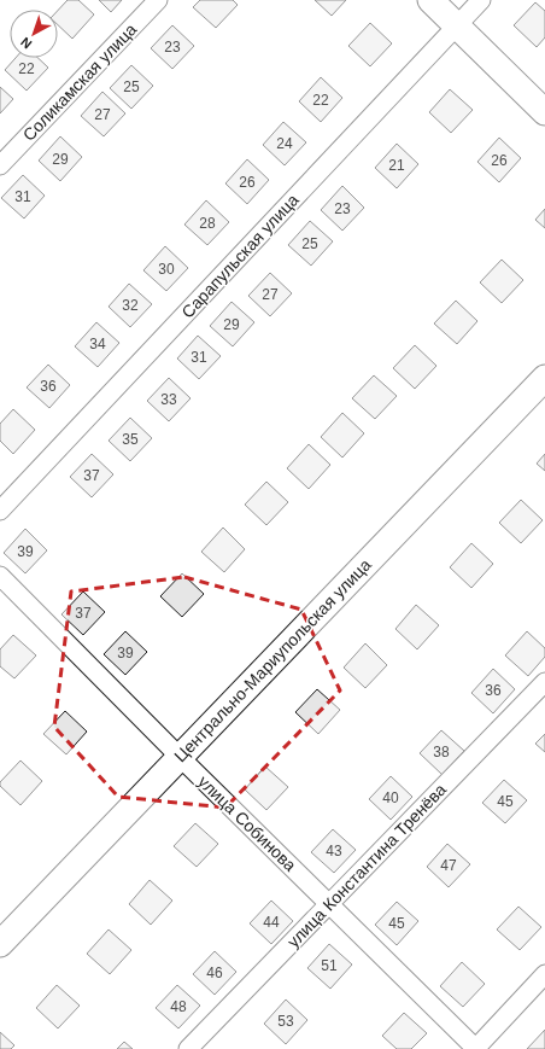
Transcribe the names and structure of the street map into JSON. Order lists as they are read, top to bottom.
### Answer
{
  "streets": {
    "street": [
      "Соликамская улица",
      "Сарапульская улица",
      "Центрально-Мариупольская улица",
      "улица Собинова",
      "улица Константина Тренёва"
    ]
  },
  "crossings": [
    ["Центрально-Мариупольская улица", "улица Собинова"],
    ["улица Собинова", "улица Константина Тренёва"]
  ],
  "house_numbers": [
    "23",
    "22",
    "25",
    "22",
    "27",
    "24",
    "29",
    "26",
    "21",
    "26",
    "31",
    "23",
    "28",
    "25",
    "30",
    "27",
    "32",
    "29",
    "34",
    "31",
    "36",
    "33",
    "35",
    "37",
    "39",
    "37",
    "39",
    "36",
    "38",
    "40",
    "45",
    "43",
    "47",
    "44",
    "45",
    "51",
    "46",
    "48",
    "53"
  ],
  "north": "bottom left"
}
